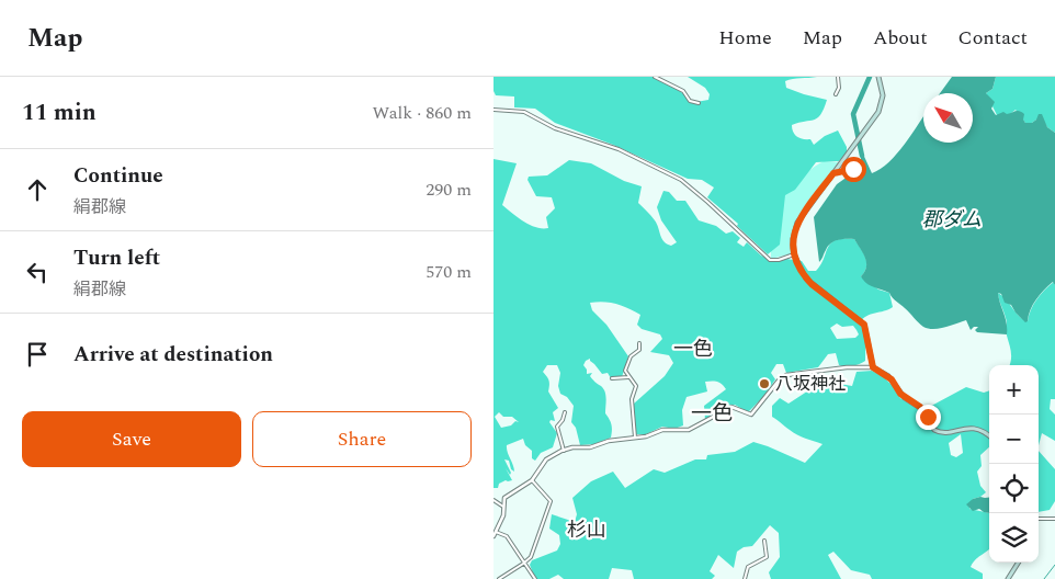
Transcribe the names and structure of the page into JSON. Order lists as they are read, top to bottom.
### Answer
{
  "districts": ["一色", "一色", "杉山"],
  "water": ["郡ダム"],
  "places": ["八坂神社"],
  "north": "top left",
  "page": {
    "header": "Map",
    "nav": [
      "Home",
      "Map",
      "About",
      "Contact"
    ],
    "heading": ["11 min", "Walk · 860 m"],
    "list": [
      ["Continue", "絹郡線", "290 m"],
      ["Turn left", "絹郡線", "570 m"],
      "Arrive at destination"
    ],
    "map_buttons": ["+", "−"],
    "buttons": ["Save", "Share"]
  }
}
